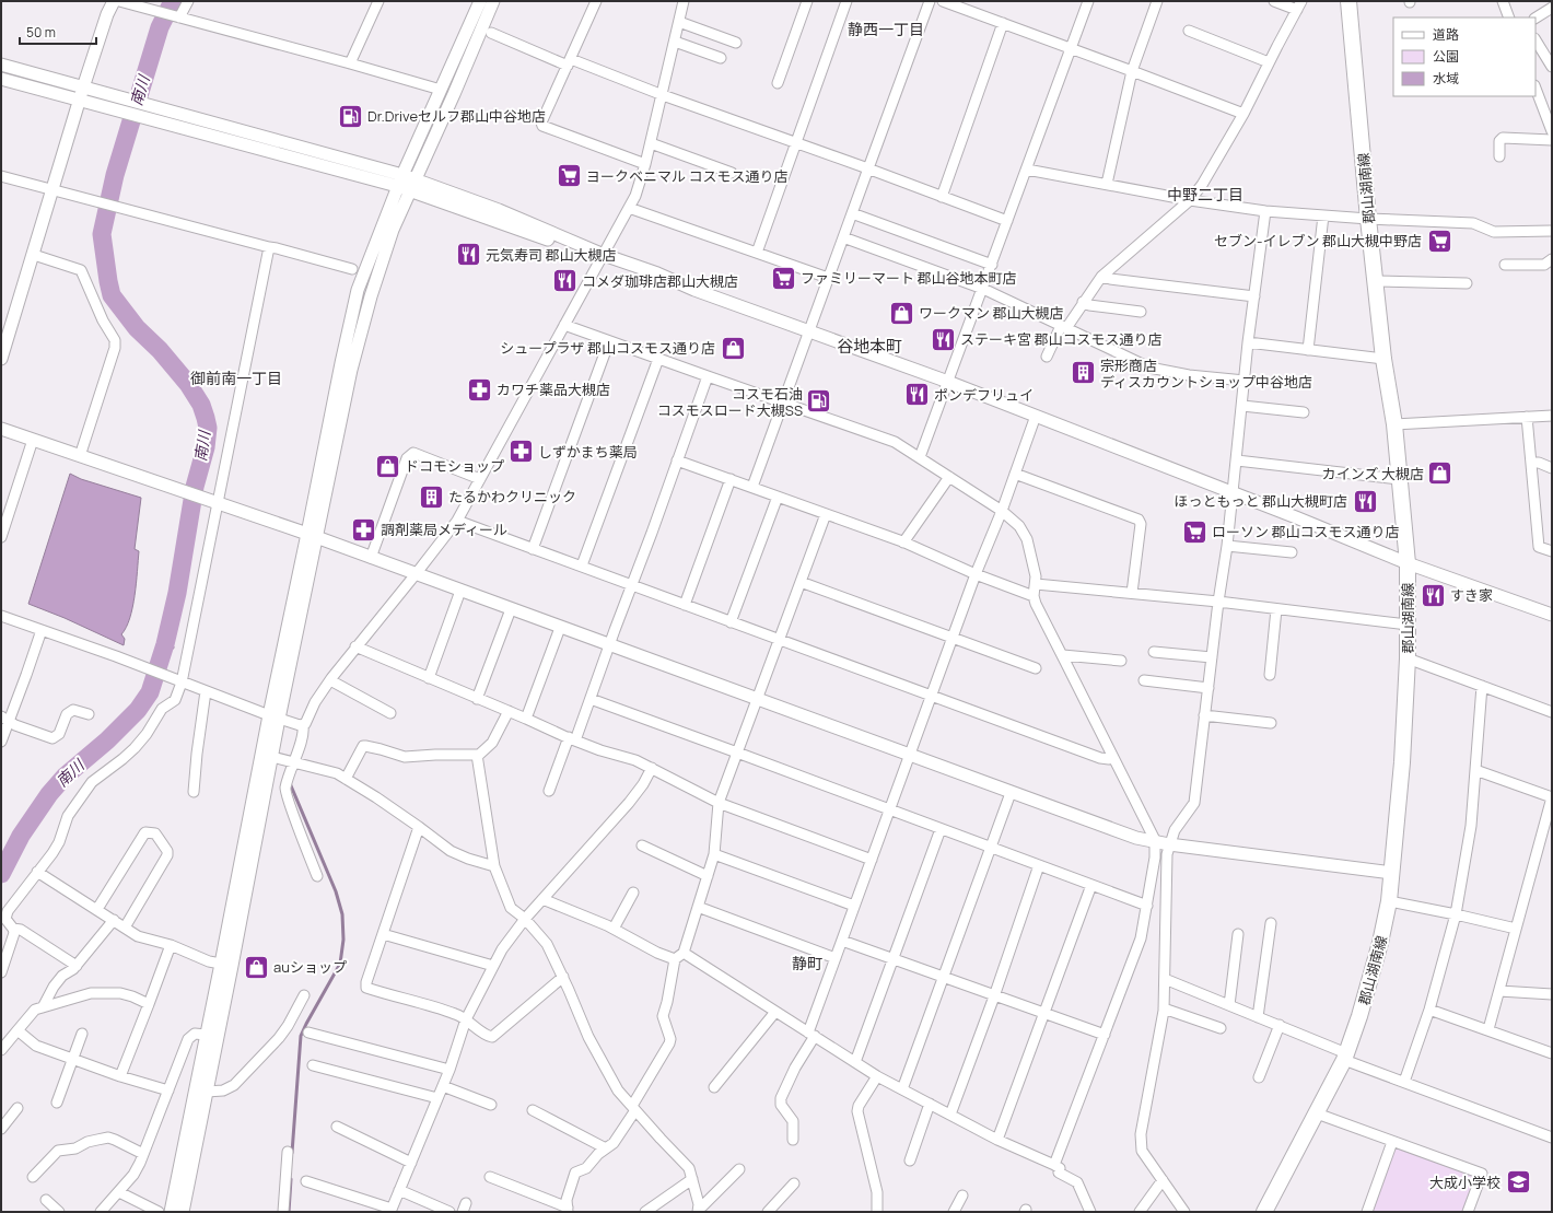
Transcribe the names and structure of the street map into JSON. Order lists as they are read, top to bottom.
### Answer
{
  "streets": {
    "main road": ["郡山湖南線"]
  },
  "districts": [
    "静西一丁目",
    "中野二丁目",
    "谷地本町",
    "御前南一丁目",
    "静町"
  ],
  "water": ["南川"],
  "places": {
    "fuel station": ["Dr.Driveセルフ郡山中谷地店", "コスモ石油 コスモスロード大槻SS"],
    "supermarket": [
      "ヨークベニマル コスモス通り店",
      "セブン-イレブン 郡山大槻中野店",
      "ファミリーマート 郡山谷地本町店",
      "ローソン 郡山コスモス通り店"
    ],
    "restaurant": [
      "元気寿司 郡山大槻店",
      "コメダ珈琲店郡山大槻店",
      "ステーキ宮 郡山コスモス通り店",
      "ポンデフリュイ",
      "ほっともっと 郡山大槻町店",
      "すき家"
    ],
    "shop": [
      "ワークマン 郡山大槻店",
      "シュープラザ 郡山コスモス通り店",
      "ドコモショップ",
      "カインズ 大槻店",
      "auショップ"
    ],
    "building": ["宗形商店 ディスカウントショップ中谷地店", "たるかわクリニック"],
    "pharmacy": ["カワチ薬品大槻店", "しずかまち薬局", "調剤薬局メディール"],
    "school or university": ["大成小学校"]
  },
  "legend": ["道路", "公園", "水域"],
  "scale_bar": "50 m"
}
